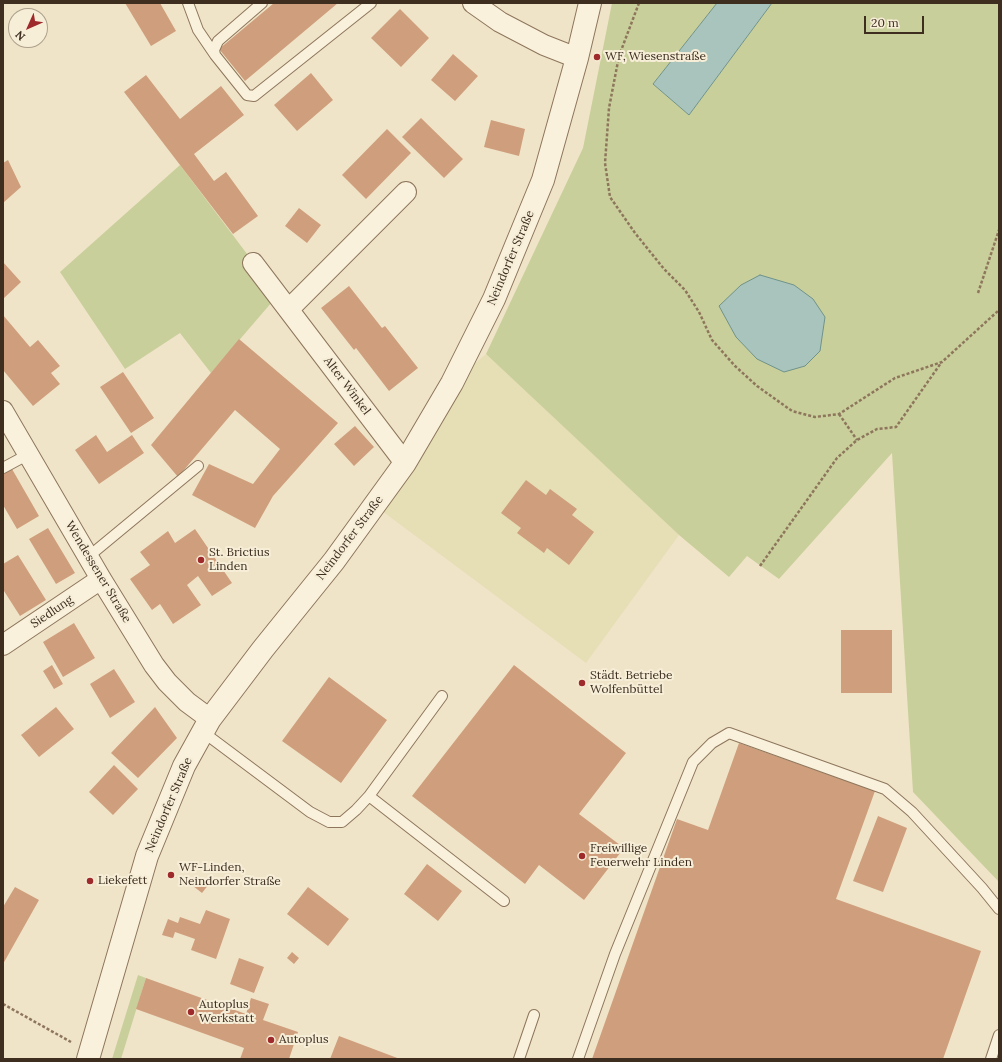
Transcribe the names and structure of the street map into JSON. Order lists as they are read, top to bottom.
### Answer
{
  "streets": {
    "street": [
      "Neindorfer Straße",
      "Alter Winkel",
      "Wendessener Straße",
      "Siedlung"
    ]
  },
  "crossings": [
    ["Neindorfer Straße", "Alter Winkel"],
    ["Neindorfer Straße", "Wendessener Straße"],
    ["Wendessener Straße", "Siedlung"]
  ],
  "places": [
    "WF, Wiesenstraße",
    "St. Brictius Linden",
    "Städt. Betriebe Wolfenbüttel",
    "Freiwillige Feuerwehr Linden",
    "WF-Linden, Neindorfer Straße",
    "Liekefett",
    "Autoplus Werkstatt",
    "Autoplus"
  ],
  "scale_bar": "20 m",
  "north": "bottom left"
}
